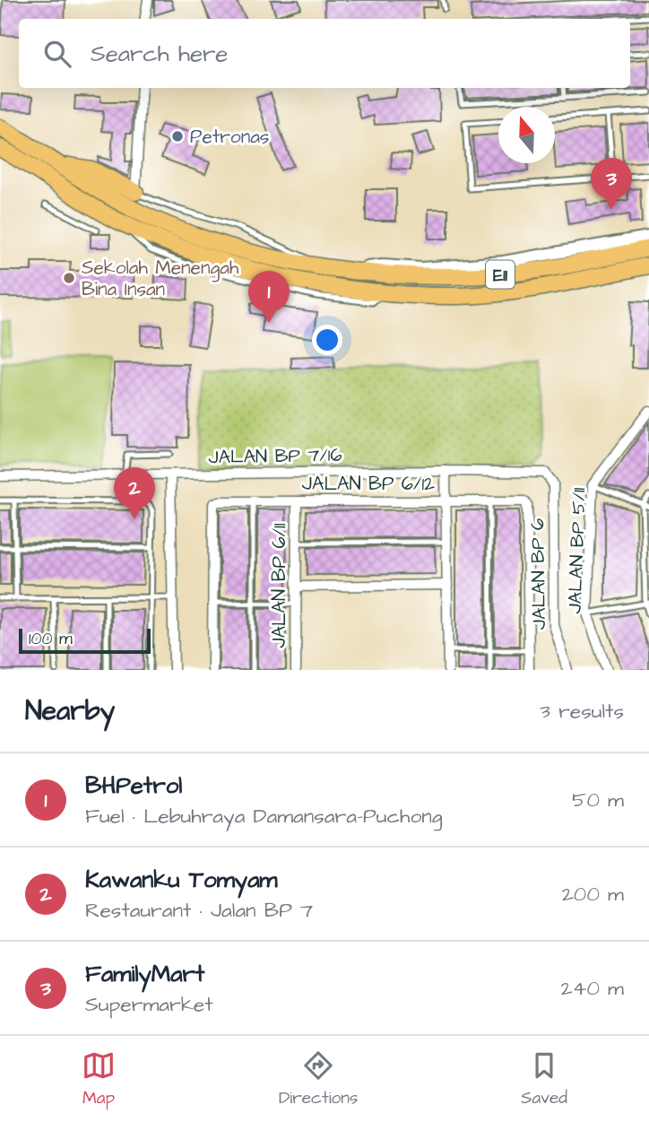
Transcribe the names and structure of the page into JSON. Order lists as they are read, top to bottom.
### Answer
{
  "streets": {
    "highway": ["E11"],
    "street": [
      "JALAN BP 7/16",
      "JALAN BP 6/12",
      "JALAN BP 5/11",
      "JALAN BP 6",
      "JALAN BP 6/11"
    ]
  },
  "crossings": [
    ["JALAN BP 7/16", "JALAN BP 6"],
    ["JALAN BP 6/12", "JALAN BP 6/11"]
  ],
  "places": ["Petronas", "Sekolah Menengah Bina Insan"],
  "scale_bar": "100 m",
  "north": "top",
  "page": {
    "search": "Search here",
    "pins": ["3", "1", "2"],
    "scale": "100 m",
    "heading": ["Nearby", "3 results"],
    "list": [
      {
        "mark": "1",
        "name": "BHPetrol",
        "note": "Fuel · Lebuhraya Damansara–Puchong",
        "value": "50 m"
      },
      {
        "mark": "2",
        "name": "Kawanku Tomyam",
        "note": "Restaurant · Jalan BP 7",
        "value": "200 m"
      },
      {
        "mark": "3",
        "name": "FamilyMart",
        "note": "Supermarket",
        "value": "240 m"
      }
    ],
    "nav": ["Map", "Directions", "Saved"]
  }
}
